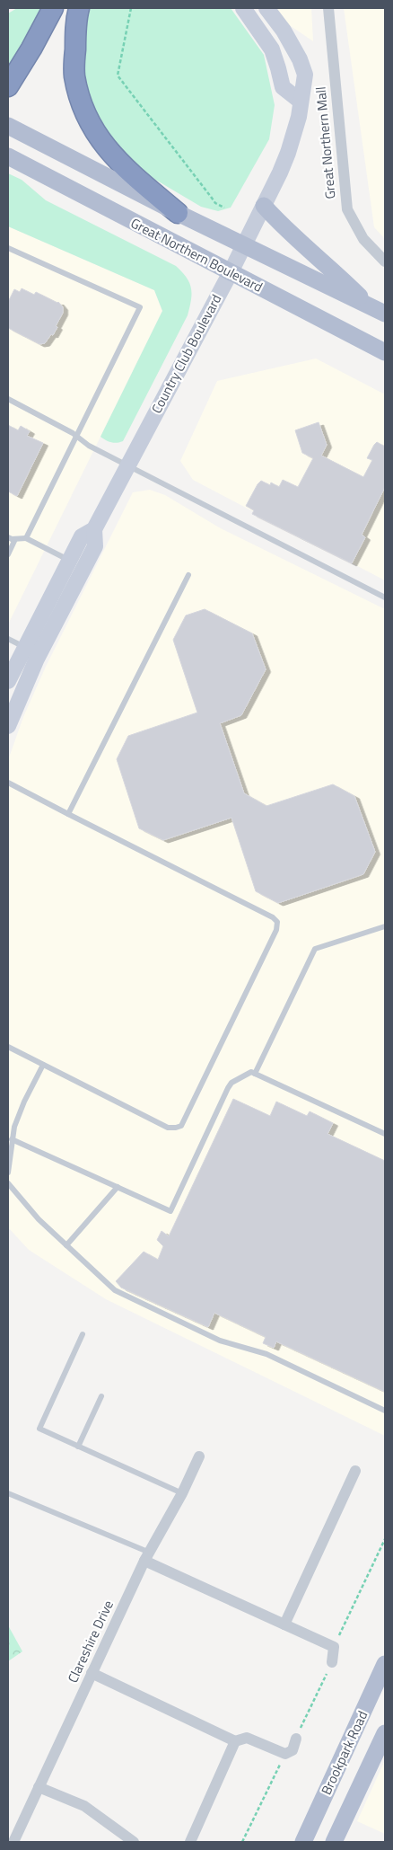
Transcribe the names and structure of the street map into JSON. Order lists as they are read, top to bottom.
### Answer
{
  "streets": {
    "main road": ["Great Northern Boulevard", "Brookpark Road"],
    "street": ["Great Northern Mall", "Country Club Boulevard", "Clareshire Drive"]
  },
  "crossings": [
    ["Great Northern Boulevard", "Country Club Boulevard"]
  ]
}
